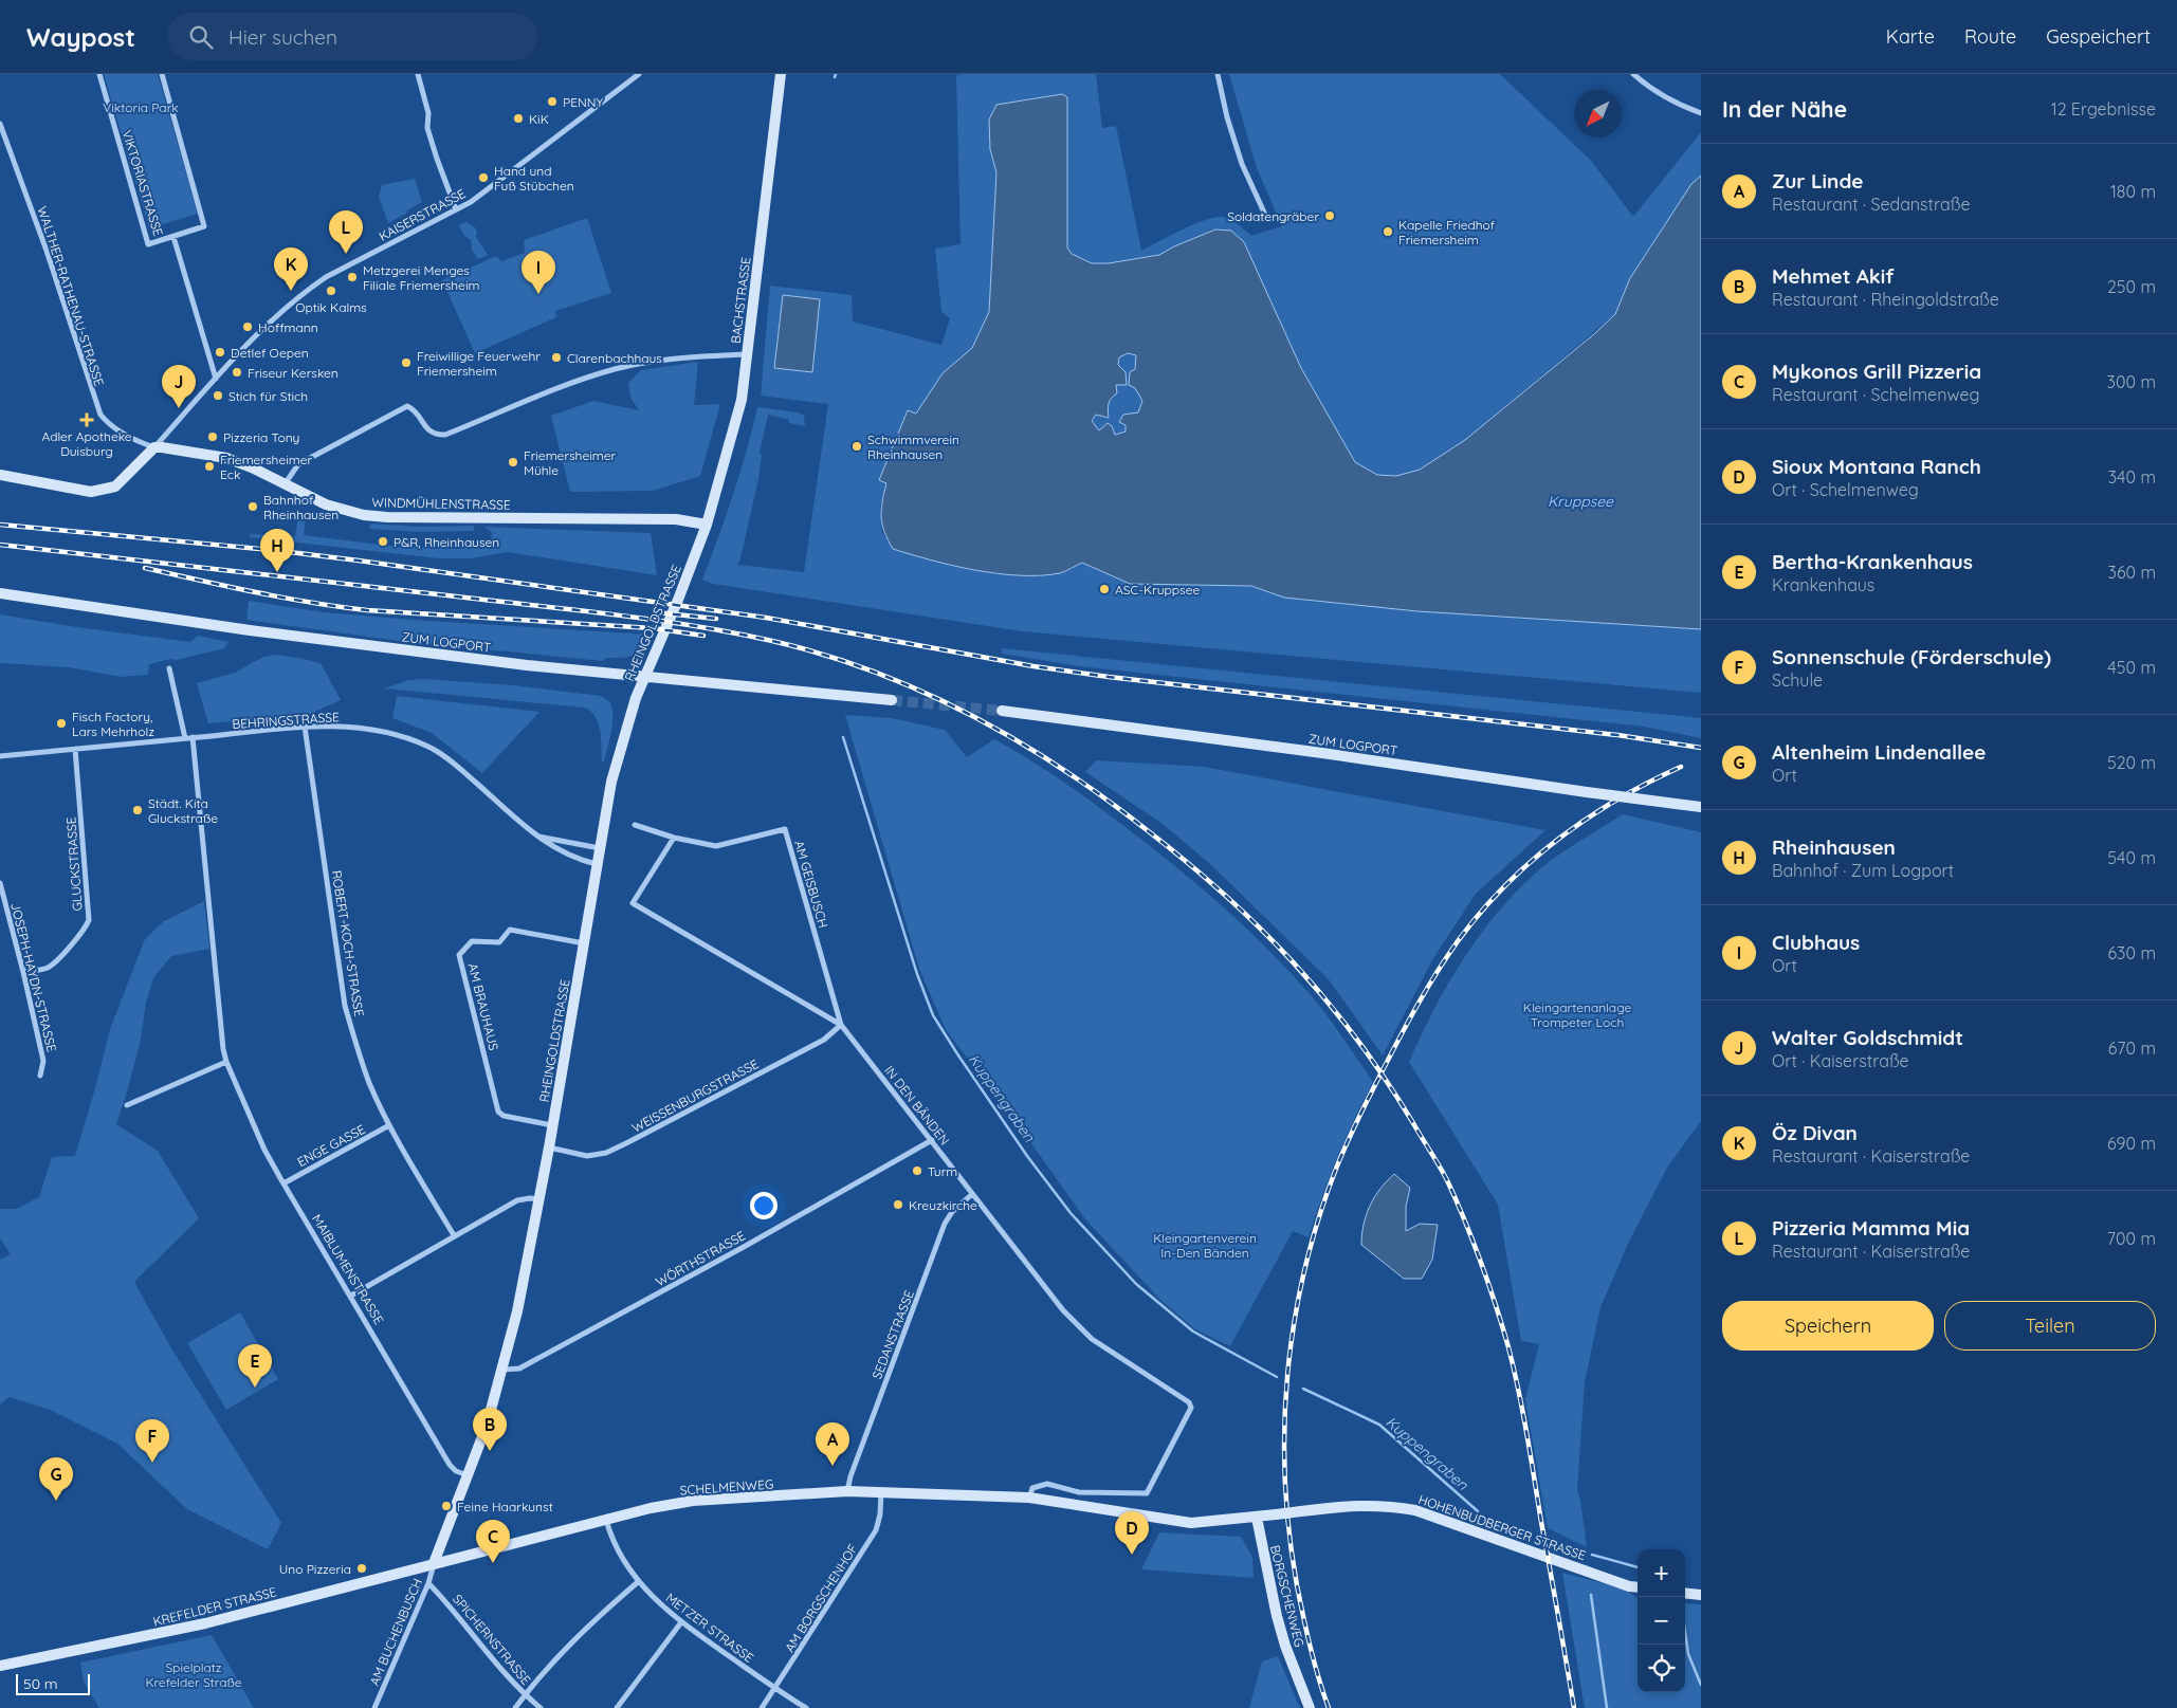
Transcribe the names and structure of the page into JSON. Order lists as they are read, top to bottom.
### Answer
{
  "streets": {
    "street": [
      "VIKTORIASTRASSE",
      "KAISERSTRASSE",
      "WALTHER-RATHENAU-STRASSE",
      "BACHSTRASSE",
      "WINDMÜHLENSTRASSE",
      "RHEINGOLDSTRASSE",
      "ZUM LOGPORT",
      "BEHRINGSTRASSE",
      "GLUCKSTRASSE",
      "AM GEISBUSCH",
      "ROBERT-KOCH-STRASSE",
      "JOSEPH-HAYDN-STRASSE",
      "AM BRAUHAUS",
      "WEISSENBURGSTRASSE",
      "IN DEN BÄNDEN",
      "ENGE GASSE",
      "WÖRTHSTRASSE",
      "MAIBLUMENSTRASSE",
      "SEDANSTRASSE",
      "SCHELMENWEG",
      "HOHENBUDBERGER STRASSE",
      "BORGSCHENWEG",
      "AM BORGSCHENHOF",
      "KREFELDER STRASSE",
      "METZER STRASSE",
      "AM BUCHENBUSCH",
      "SPICHERNSTRASSE"
    ]
  },
  "crossings": [
    ["VIKTORIASTRASSE", "KAISERSTRASSE"],
    ["KAISERSTRASSE", "WALTHER-RATHENAU-STRASSE"],
    ["KAISERSTRASSE", "WINDMÜHLENSTRASSE"],
    ["WALTHER-RATHENAU-STRASSE", "WINDMÜHLENSTRASSE"],
    ["BACHSTRASSE", "WINDMÜHLENSTRASSE"],
    ["BACHSTRASSE", "RHEINGOLDSTRASSE"],
    ["WINDMÜHLENSTRASSE", "RHEINGOLDSTRASSE"],
    ["RHEINGOLDSTRASSE", "ZUM LOGPORT"],
    ["RHEINGOLDSTRASSE", "BEHRINGSTRASSE"],
    ["RHEINGOLDSTRASSE", "AM BRAUHAUS"],
    ["RHEINGOLDSTRASSE", "WEISSENBURGSTRASSE"],
    ["RHEINGOLDSTRASSE", "WÖRTHSTRASSE"],
    ["RHEINGOLDSTRASSE", "MAIBLUMENSTRASSE"],
    ["RHEINGOLDSTRASSE", "SCHELMENWEG"],
    ["RHEINGOLDSTRASSE", "KREFELDER STRASSE"],
    ["RHEINGOLDSTRASSE", "AM BUCHENBUSCH"],
    ["BEHRINGSTRASSE", "GLUCKSTRASSE"],
    ["BEHRINGSTRASSE", "ROBERT-KOCH-STRASSE"],
    ["BEHRINGSTRASSE", "MAIBLUMENSTRASSE"],
    ["GLUCKSTRASSE", "JOSEPH-HAYDN-STRASSE"],
    ["AM GEISBUSCH", "WEISSENBURGSTRASSE"],
    ["AM GEISBUSCH", "IN DEN BÄNDEN"],
    ["ROBERT-KOCH-STRASSE", "ENGE GASSE"],
    ["WEISSENBURGSTRASSE", "IN DEN BÄNDEN"],
    ["IN DEN BÄNDEN", "WÖRTHSTRASSE"],
    ["IN DEN BÄNDEN", "SEDANSTRASSE"],
    ["IN DEN BÄNDEN", "SCHELMENWEG"],
    ["ENGE GASSE", "MAIBLUMENSTRASSE"],
    ["SEDANSTRASSE", "SCHELMENWEG"],
    ["SCHELMENWEG", "HOHENBUDBERGER STRASSE"],
    ["SCHELMENWEG", "BORGSCHENWEG"],
    ["SCHELMENWEG", "AM BORGSCHENHOF"],
    ["SCHELMENWEG", "KREFELDER STRASSE"],
    ["SCHELMENWEG", "METZER STRASSE"],
    ["SCHELMENWEG", "AM BUCHENBUSCH"],
    ["HOHENBUDBERGER STRASSE", "BORGSCHENWEG"],
    ["AM BORGSCHENHOF", "METZER STRASSE"],
    ["KREFELDER STRASSE", "AM BUCHENBUSCH"],
    ["AM BUCHENBUSCH", "SPICHERNSTRASSE"]
  ],
  "water": ["Kruppsee", "Kuppengraben"],
  "parks": [
    "Viktoria Park",
    "Kleingartenanlage Trompeter Loch",
    "Kleingartenverein In-Den Bänden",
    "Spielplatz Krefelder Straße"
  ],
  "places": {
    "other": [
      "PENNY",
      "KiK",
      "Hand und Fuß Stübchen",
      "Soldatengräber",
      "Kapelle Friedhof Friemersheim",
      "Metzgerei Menges Filiale Friemersheim",
      "Optik Kalms",
      "Hoffmann",
      "Detlef Oepen",
      "Clarenbachhaus",
      "Freiwillige Feuerwehr Friemersheim",
      "Friseur Kersken",
      "Stich für Stich",
      "Pizzeria Tony",
      "Schwimmverein Rheinhausen",
      "Friemersheimer Mühle",
      "Friemersheimer Eck",
      "Bahnhof Rheinhausen",
      "P&R, Rheinhausen",
      "ASC-Kruppsee",
      "Fisch Factory, Lars Mehrholz",
      "Städt. Kita Gluckstraße",
      "Turm",
      "Kreuzkirche",
      "Feine Haarkunst",
      "Uno Pizzeria"
    ],
    "health": ["Adler Apotheke Duisburg"]
  },
  "scale_bar": "50 m",
  "north": "bottom left",
  "page": {
    "header": "Waypost",
    "search": "Hier suchen",
    "nav": ["Karte", "Route", "Gespeichert"],
    "heading": ["In der Nähe", "12 Ergebnisse"],
    "list": [
      {
        "mark": "A",
        "name": "Zur Linde",
        "note": "Restaurant · Sedanstraße",
        "value": "180 m"
      },
      {
        "mark": "B",
        "name": "Mehmet Akif",
        "note": "Restaurant · Rheingoldstraße",
        "value": "250 m"
      },
      {
        "mark": "C",
        "name": "Mykonos Grill Pizzeria",
        "note": "Restaurant · Schelmenweg",
        "value": "300 m"
      },
      {
        "mark": "D",
        "name": "Sioux Montana Ranch",
        "note": "Ort · Schelmenweg",
        "value": "340 m"
      },
      {
        "mark": "E",
        "name": "Bertha-Krankenhaus",
        "note": "Krankenhaus",
        "value": "360 m"
      },
      {
        "mark": "F",
        "name": "Sonnenschule (Förderschule)",
        "note": "Schule",
        "value": "450 m"
      },
      {
        "mark": "G",
        "name": "Altenheim Lindenallee",
        "note": "Ort",
        "value": "520 m"
      },
      {
        "mark": "H",
        "name": "Rheinhausen",
        "note": "Bahnhof · Zum Logport",
        "value": "540 m"
      },
      {
        "mark": "I",
        "name": "Clubhaus",
        "note": "Ort",
        "value": "630 m"
      },
      {
        "mark": "J",
        "name": "Walter Goldschmidt",
        "note": "Ort · Kaiserstraße",
        "value": "670 m"
      },
      {
        "mark": "K",
        "name": "Öz Divan",
        "note": "Restaurant · Kaiserstraße",
        "value": "690 m"
      },
      {
        "mark": "L",
        "name": "Pizzeria Mamma Mia",
        "note": "Restaurant · Kaiserstraße",
        "value": "700 m"
      }
    ],
    "pins": [
      "L",
      "K",
      "I",
      "J",
      "H",
      "E",
      "B",
      "F",
      "A",
      "G",
      "D",
      "C"
    ],
    "buttons": ["Speichern", "Teilen"],
    "map_buttons": ["+", "−"],
    "scale": "50 m"
  }
}
